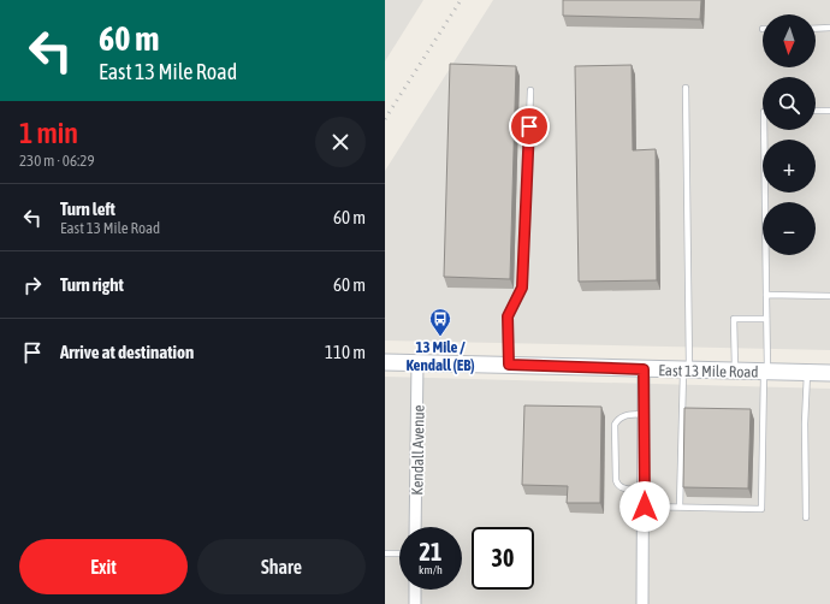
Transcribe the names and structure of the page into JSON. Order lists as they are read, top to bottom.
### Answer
{
  "streets": {
    "main road": ["East 13 Mile Road"],
    "street": ["Kendall Avenue"]
  },
  "crossings": [
    ["East 13 Mile Road", "Kendall Avenue"]
  ],
  "places": {
    "bus stop": ["13 Mile / Kendall (EB)"]
  },
  "north": "bottom",
  "page": {
    "turn": ["60 m", "East 13 Mile Road"],
    "map_buttons": ["+", "−"],
    "heading": ["1 min", "230 m · 06:29"],
    "list": [
      {
        "name": "Turn left",
        "note": "East 13 Mile Road",
        "value": "60 m"
      },
      {
        "name": "Turn right",
        "value": "60 m"
      },
      {
        "name": "Arrive at destination",
        "value": "110 m"
      }
    ],
    "speed": "21 km/h",
    "limit": "30",
    "buttons": ["Exit", "Share"]
  }
}
